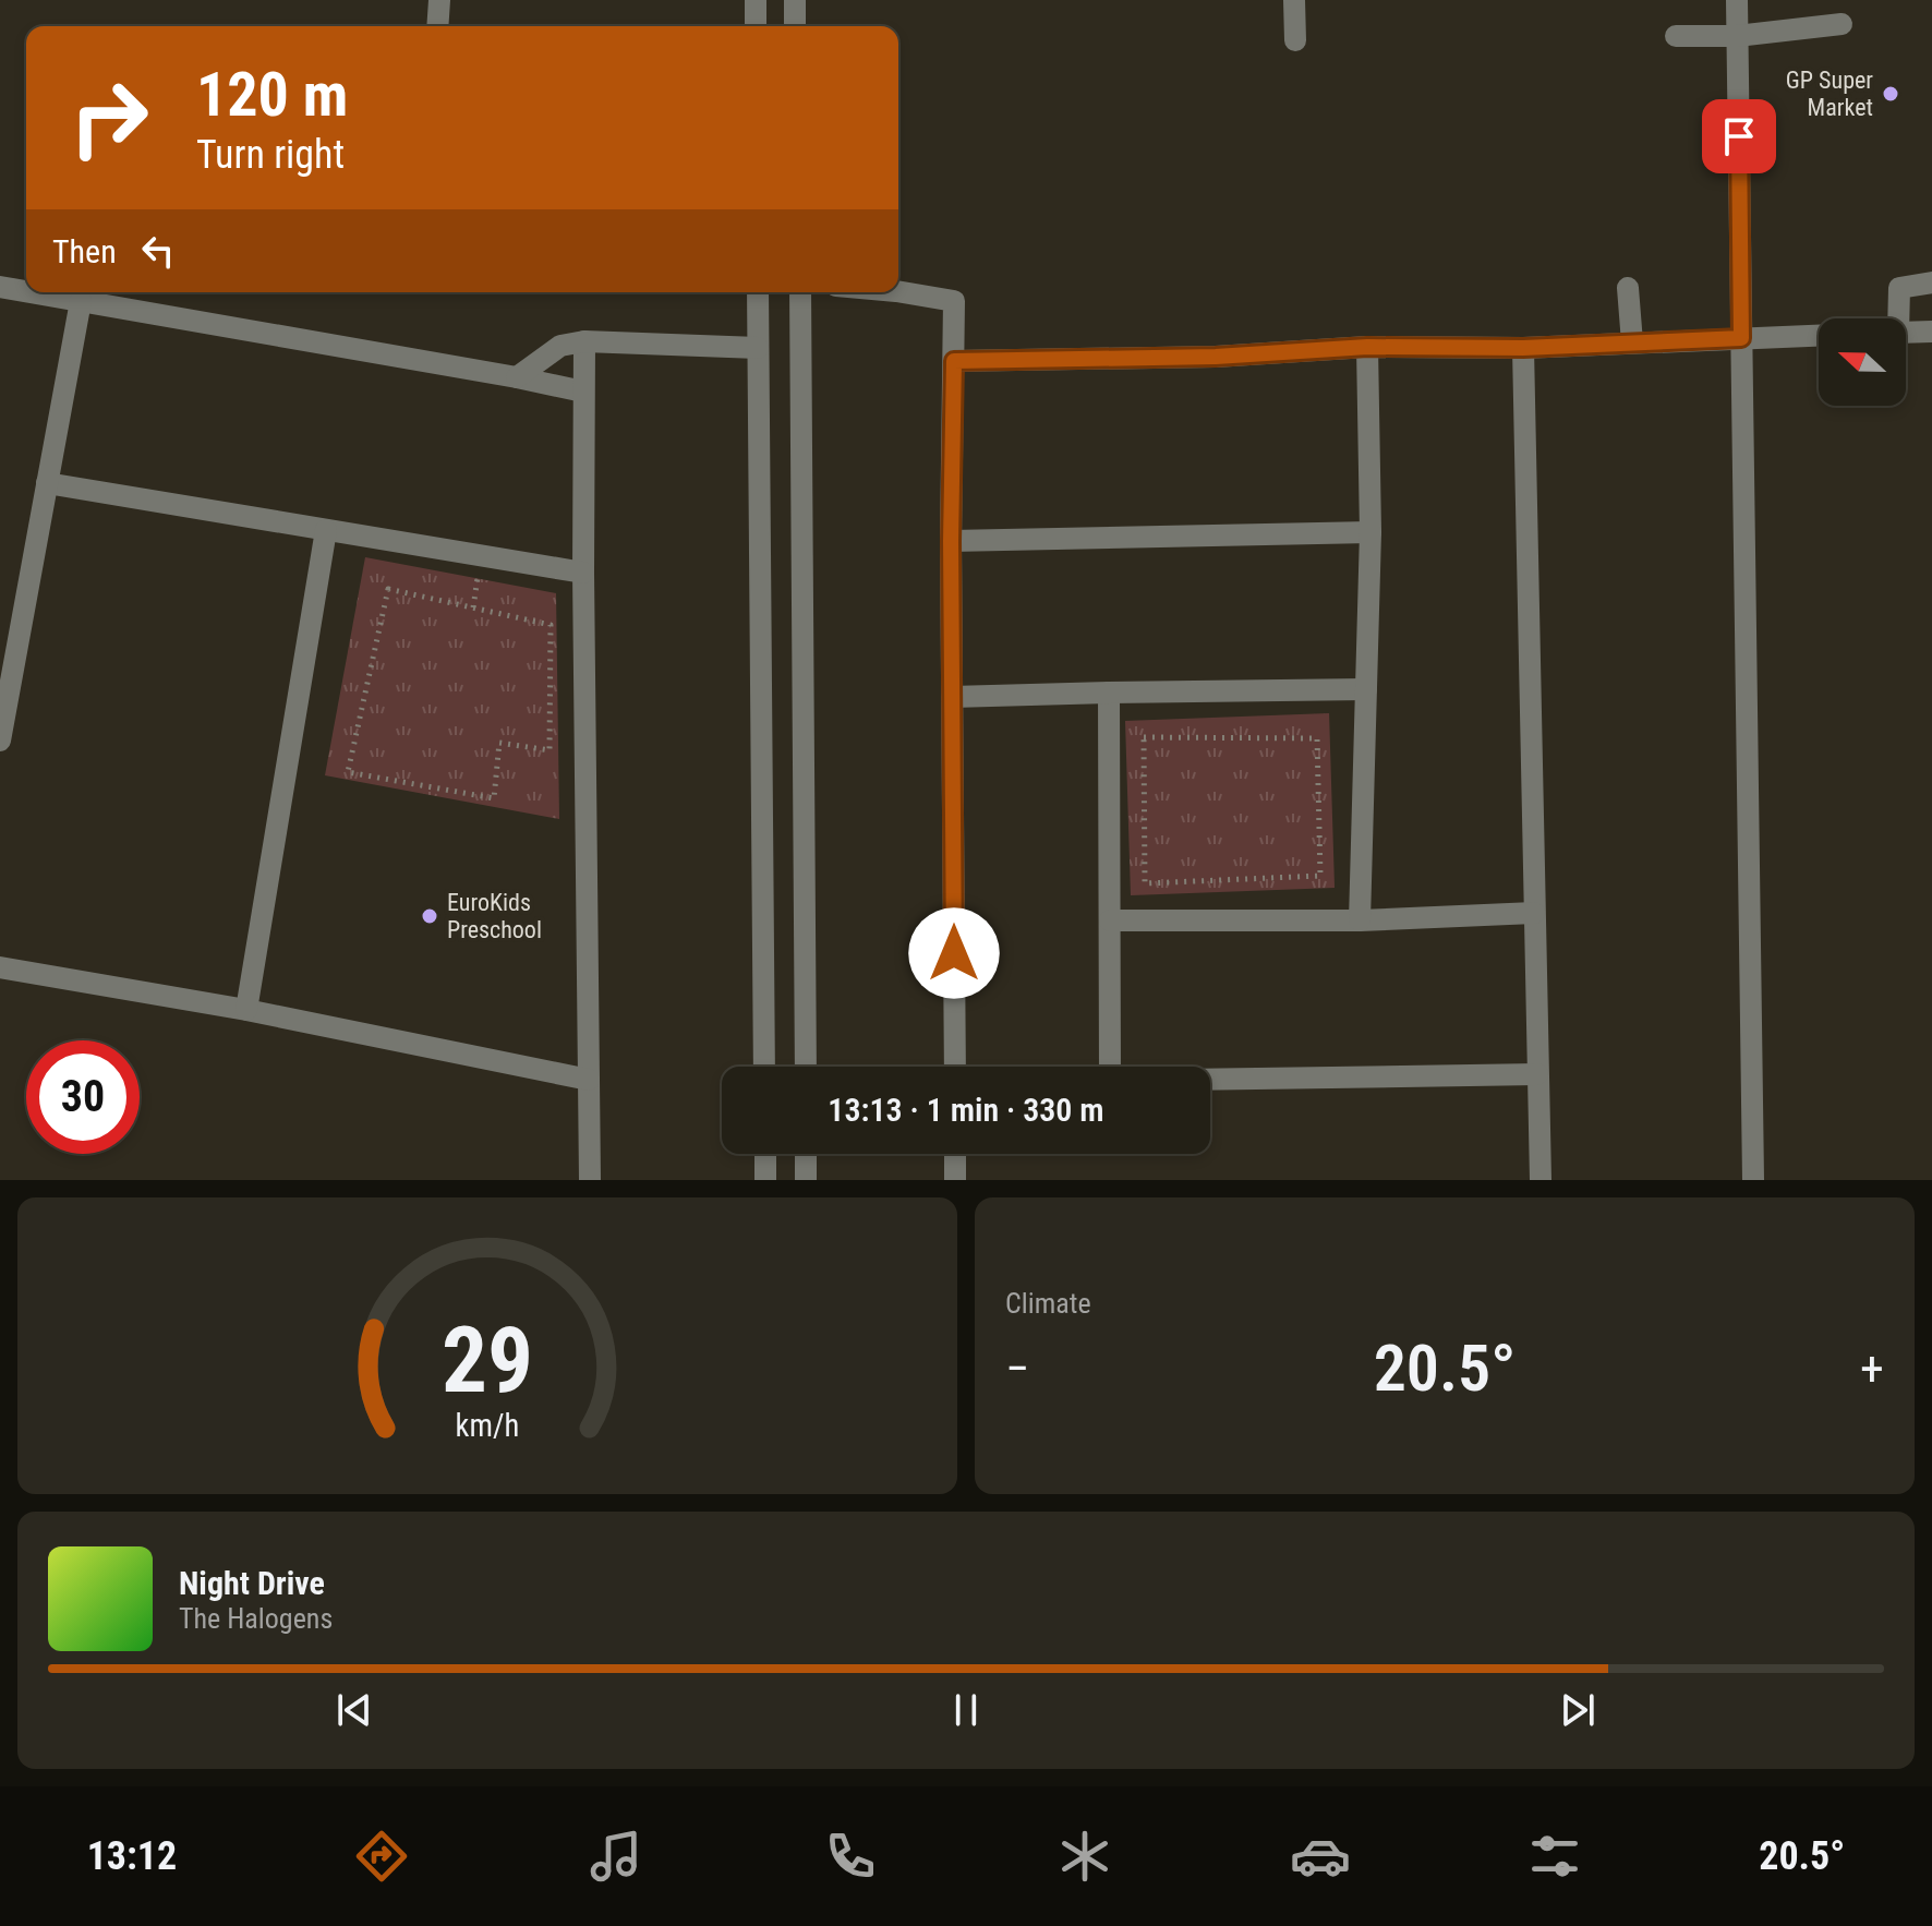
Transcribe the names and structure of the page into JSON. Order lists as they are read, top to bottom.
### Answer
{
  "places": ["GP Super Market", "EuroKids Preschool"],
  "north": "left",
  "page": {
    "turn": ["120 m", "Turn right"],
    "then": "Then",
    "limit": "30",
    "trip": "13:13 · 1 min · 330 m",
    "tile": "Climate",
    "heat": ["−", "20.5°", "+"],
    "song": ["Night Drive", "The Halogens"],
    "tabs": ["13:12", "20.5°"],
    "gauge": ["29", "km/h"]
  }
}
